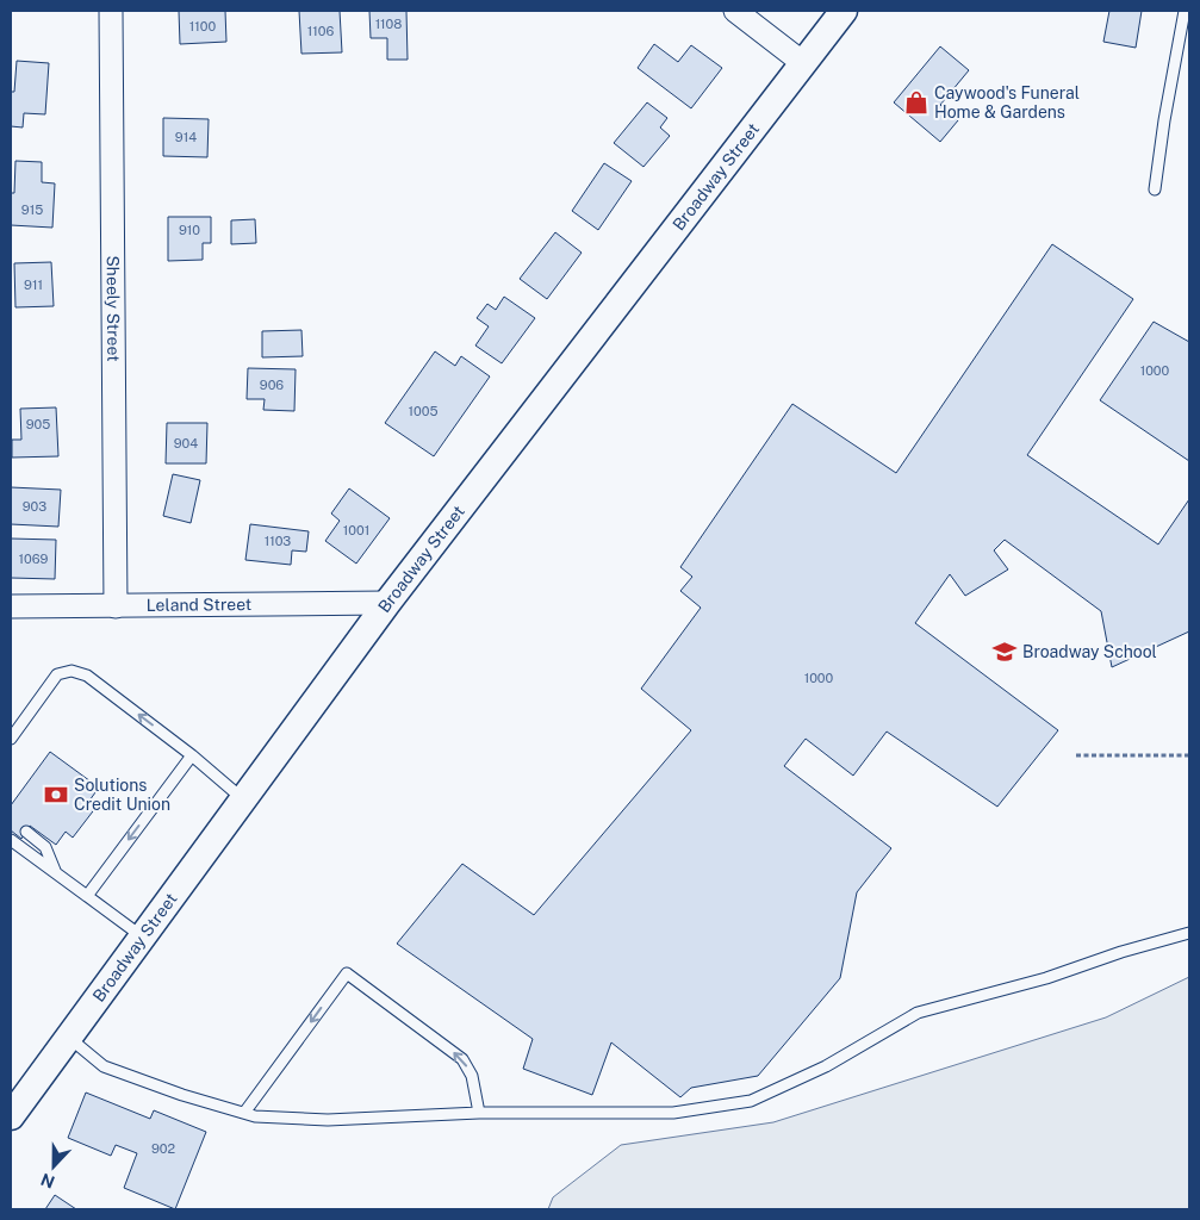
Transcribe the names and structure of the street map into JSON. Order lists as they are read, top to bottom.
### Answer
{
  "streets": {
    "street": ["Broadway Street", "Sheely Street", "Leland Street"]
  },
  "crossings": [
    ["Broadway Street", "Leland Street"],
    ["Sheely Street", "Leland Street"]
  ],
  "places": {
    "shop": ["Caywood's Funeral Home & Gardens"],
    "school or university": ["Broadway School"],
    "bank": ["Solutions Credit Union"]
  },
  "house_numbers": [
    "1108",
    "1100",
    "1106",
    "914",
    "915",
    "910",
    "911",
    "1000",
    "906",
    "1005",
    "905",
    "904",
    "903",
    "1001",
    "1103",
    "1069",
    "1000",
    "902"
  ],
  "north": "bottom"
}
